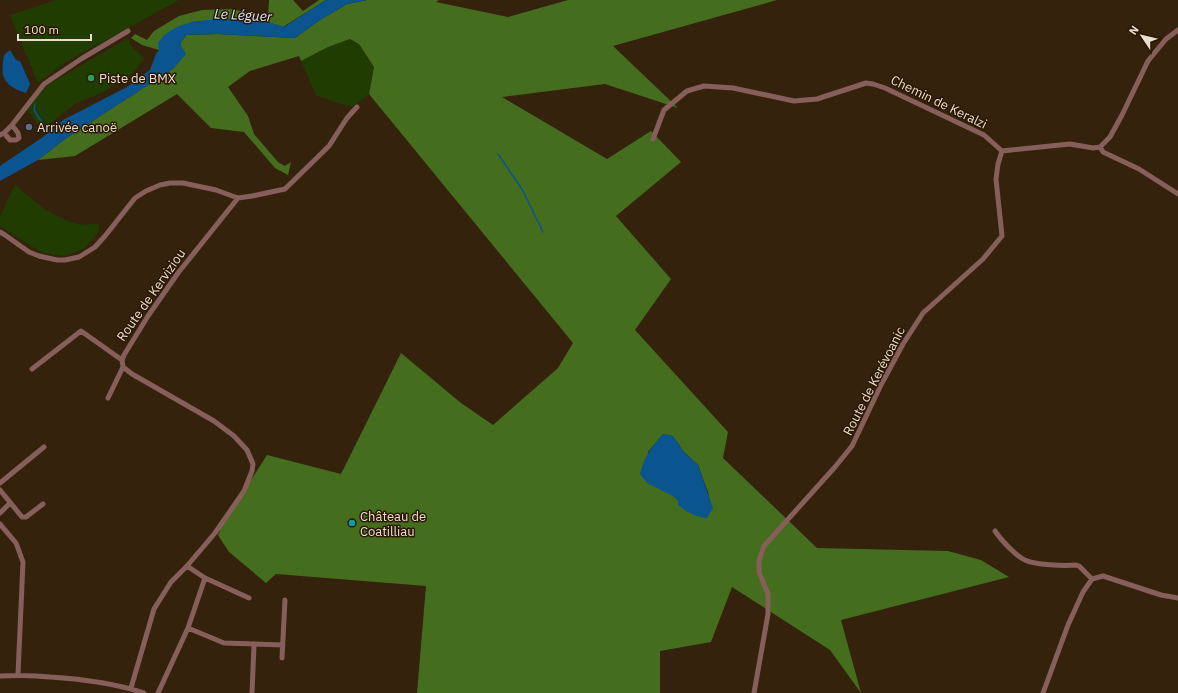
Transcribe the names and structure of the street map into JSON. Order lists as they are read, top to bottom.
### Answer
{
  "streets": {
    "street": ["Chemin de Keralzi", "Route de Kerviziou", "Route de Kerévoanic"]
  },
  "crossings": [
    ["Chemin de Keralzi", "Route de Kerévoanic"]
  ],
  "water": ["Le Léguer"],
  "places": ["Piste de BMX", "Arrivée canoë", "Château de Coatilliau"],
  "scale_bar": "100 m",
  "north": "top left"
}
